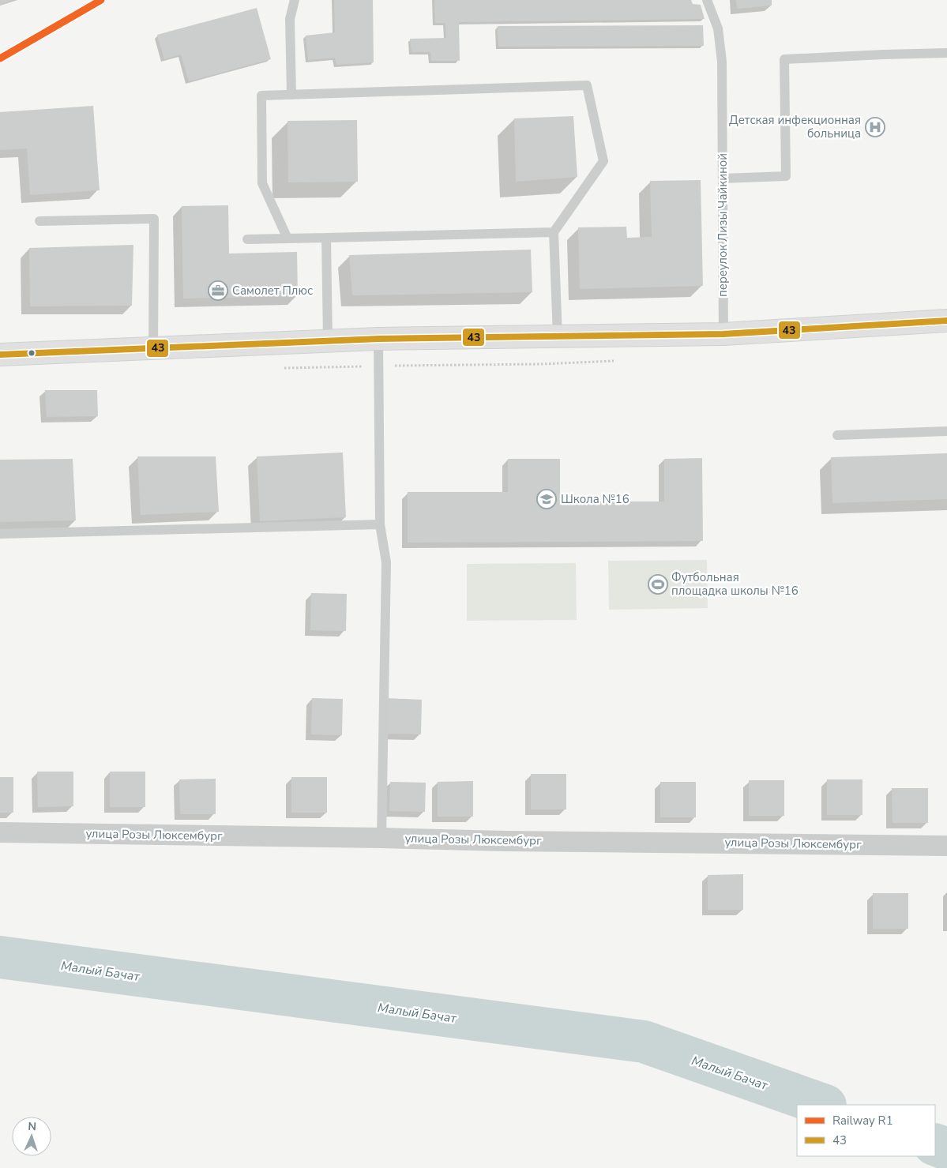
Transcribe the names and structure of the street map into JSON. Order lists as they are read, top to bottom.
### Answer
{
  "streets": {
    "street": ["улица Розы Люксембург"],
    "lane": ["переулок Лизы Чайкиной"]
  },
  "water": ["Малый Бачат"],
  "places": {
    "hospital": ["Детская инфекционная больница"],
    "office": ["Самолет Плюс"],
    "school or university": ["Школа №16"],
    "sports": ["Футбольная площадка школы №16"]
  },
  "lines": ["rail line R1", "transit line 43"],
  "legend": ["Railway R1", "43"],
  "north": "top"
}
